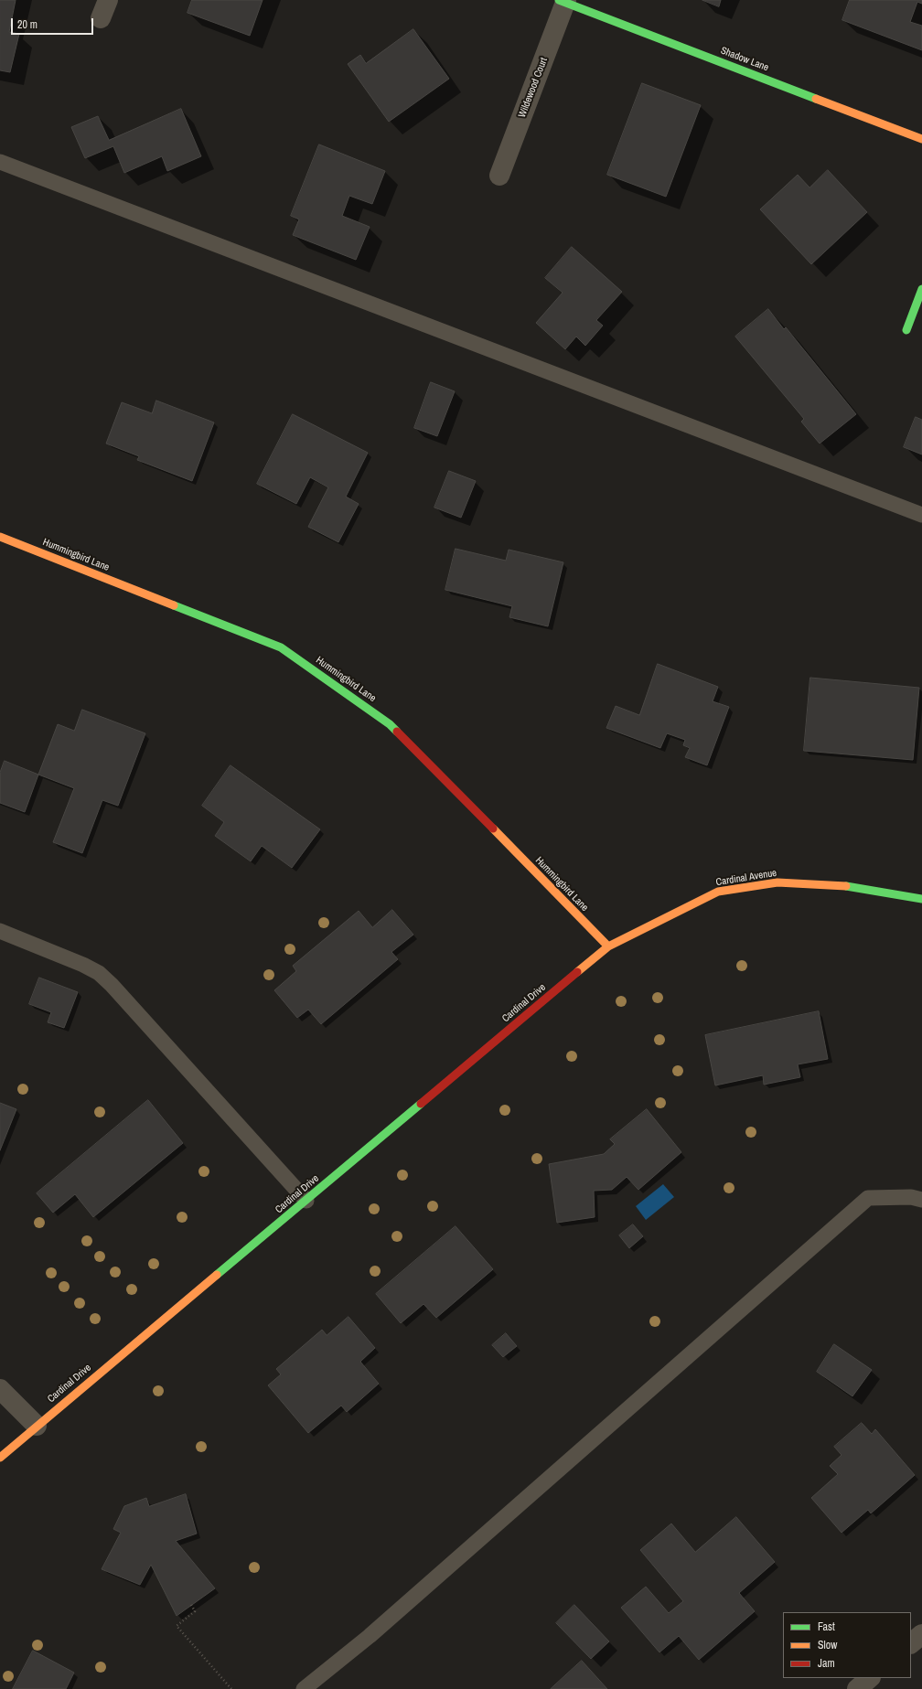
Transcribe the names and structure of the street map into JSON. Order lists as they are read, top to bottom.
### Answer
{
  "streets": {
    "street": [
      "Shadow Lane",
      "Wildewood Court",
      "Hummingbird Lane",
      "Cardinal Avenue",
      "Cardinal Drive"
    ]
  },
  "crossings": [
    ["Shadow Lane", "Wildewood Court"],
    ["Hummingbird Lane", "Cardinal Avenue"],
    ["Hummingbird Lane", "Cardinal Drive"],
    ["Cardinal Avenue", "Cardinal Drive"]
  ],
  "legend": ["Fast", "Slow", "Jam"],
  "scale_bar": "20 m"
}
